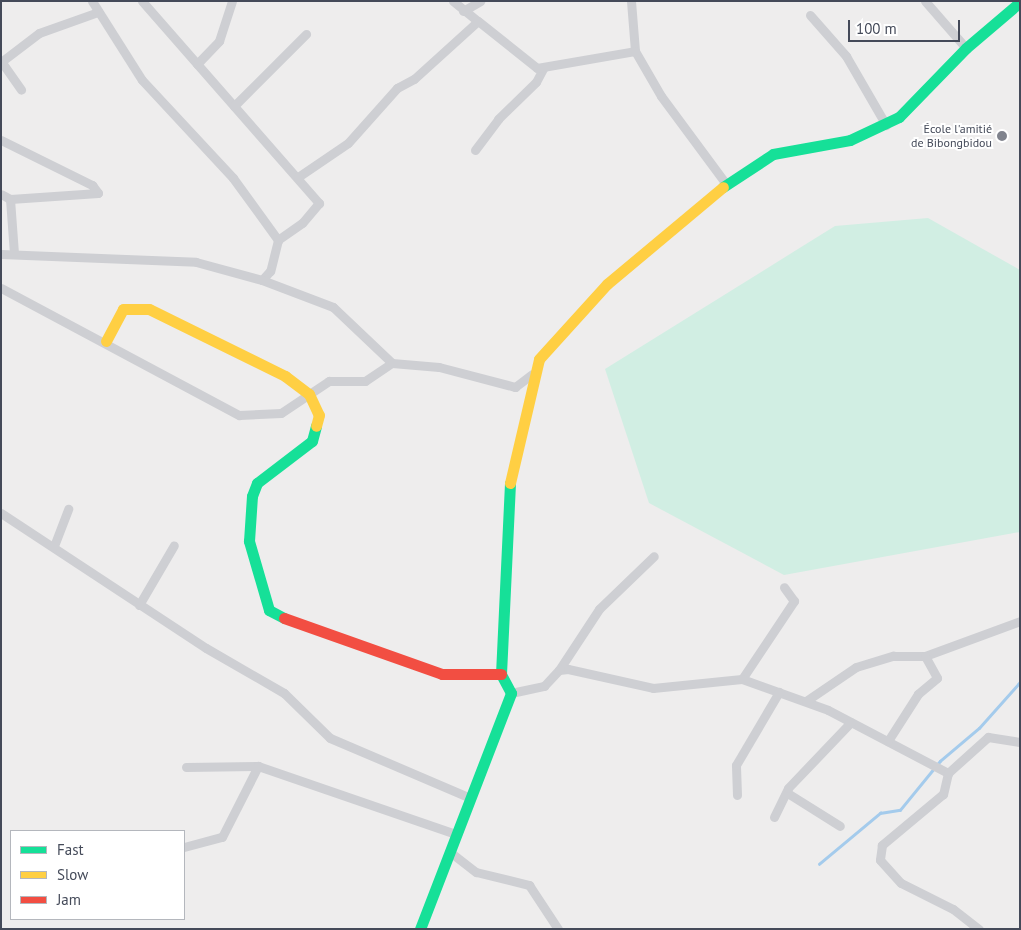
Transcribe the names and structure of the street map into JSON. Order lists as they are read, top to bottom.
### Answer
{
  "places": ["École l'amitié de Bibongbidou"],
  "legend": ["Fast", "Slow", "Jam"],
  "scale_bar": "100 m"
}
